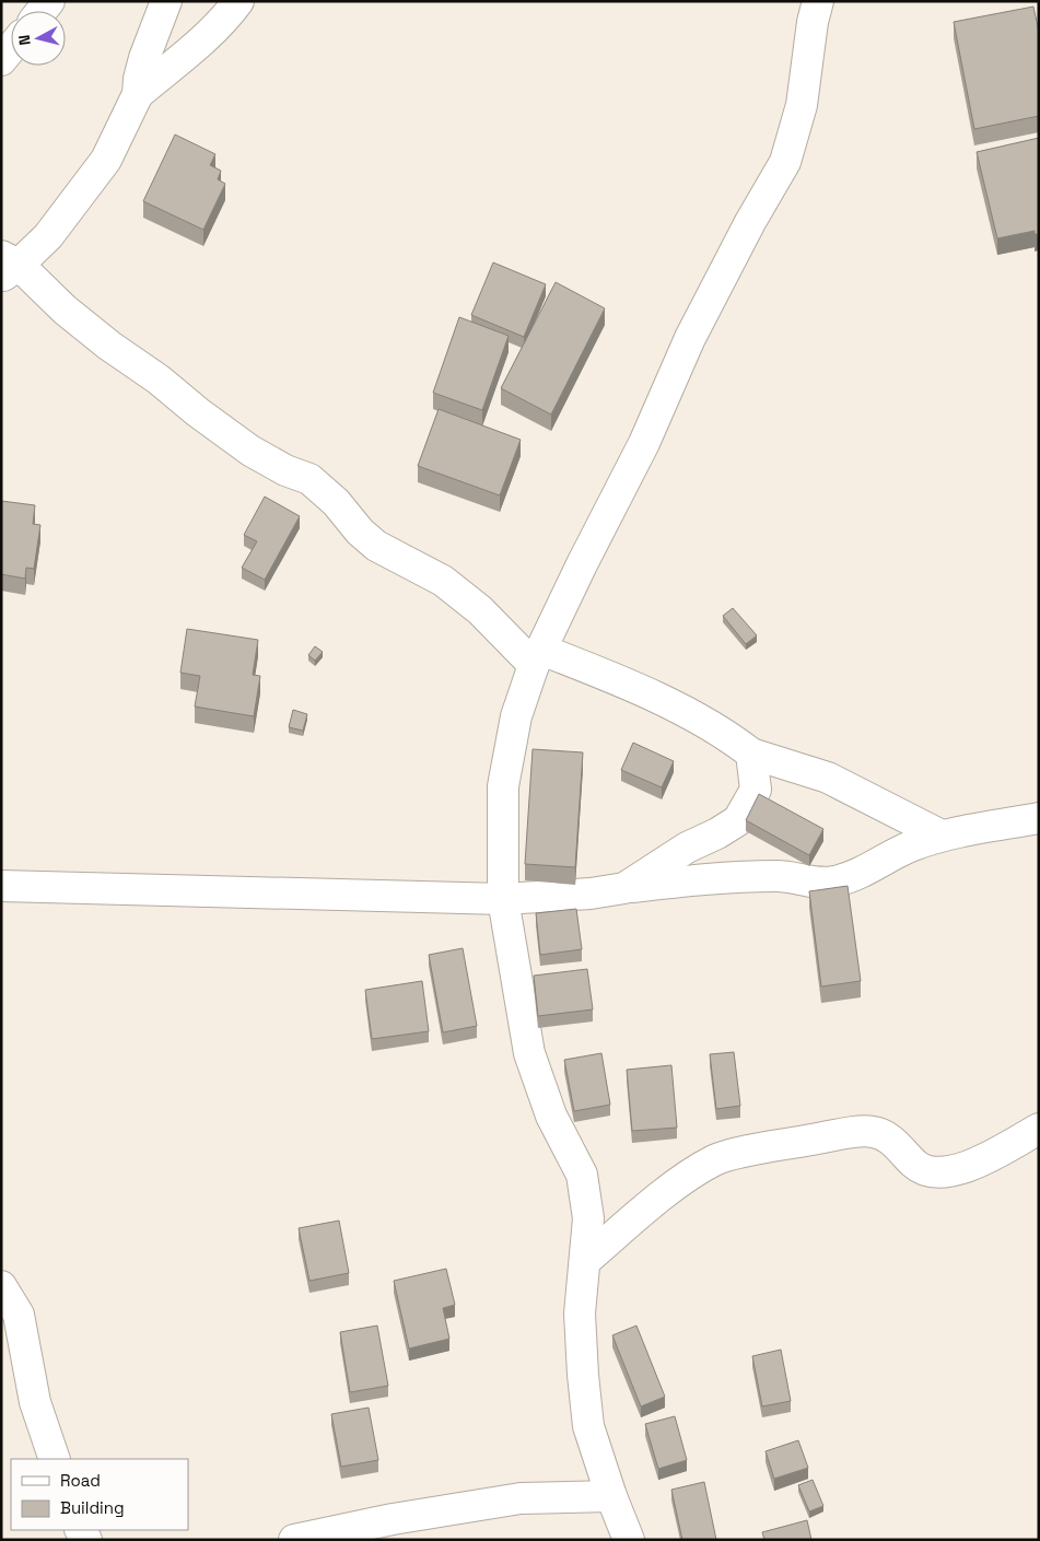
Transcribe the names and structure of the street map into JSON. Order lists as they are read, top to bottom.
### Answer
{
  "legend": ["Road", "Building"],
  "north": "left"
}
